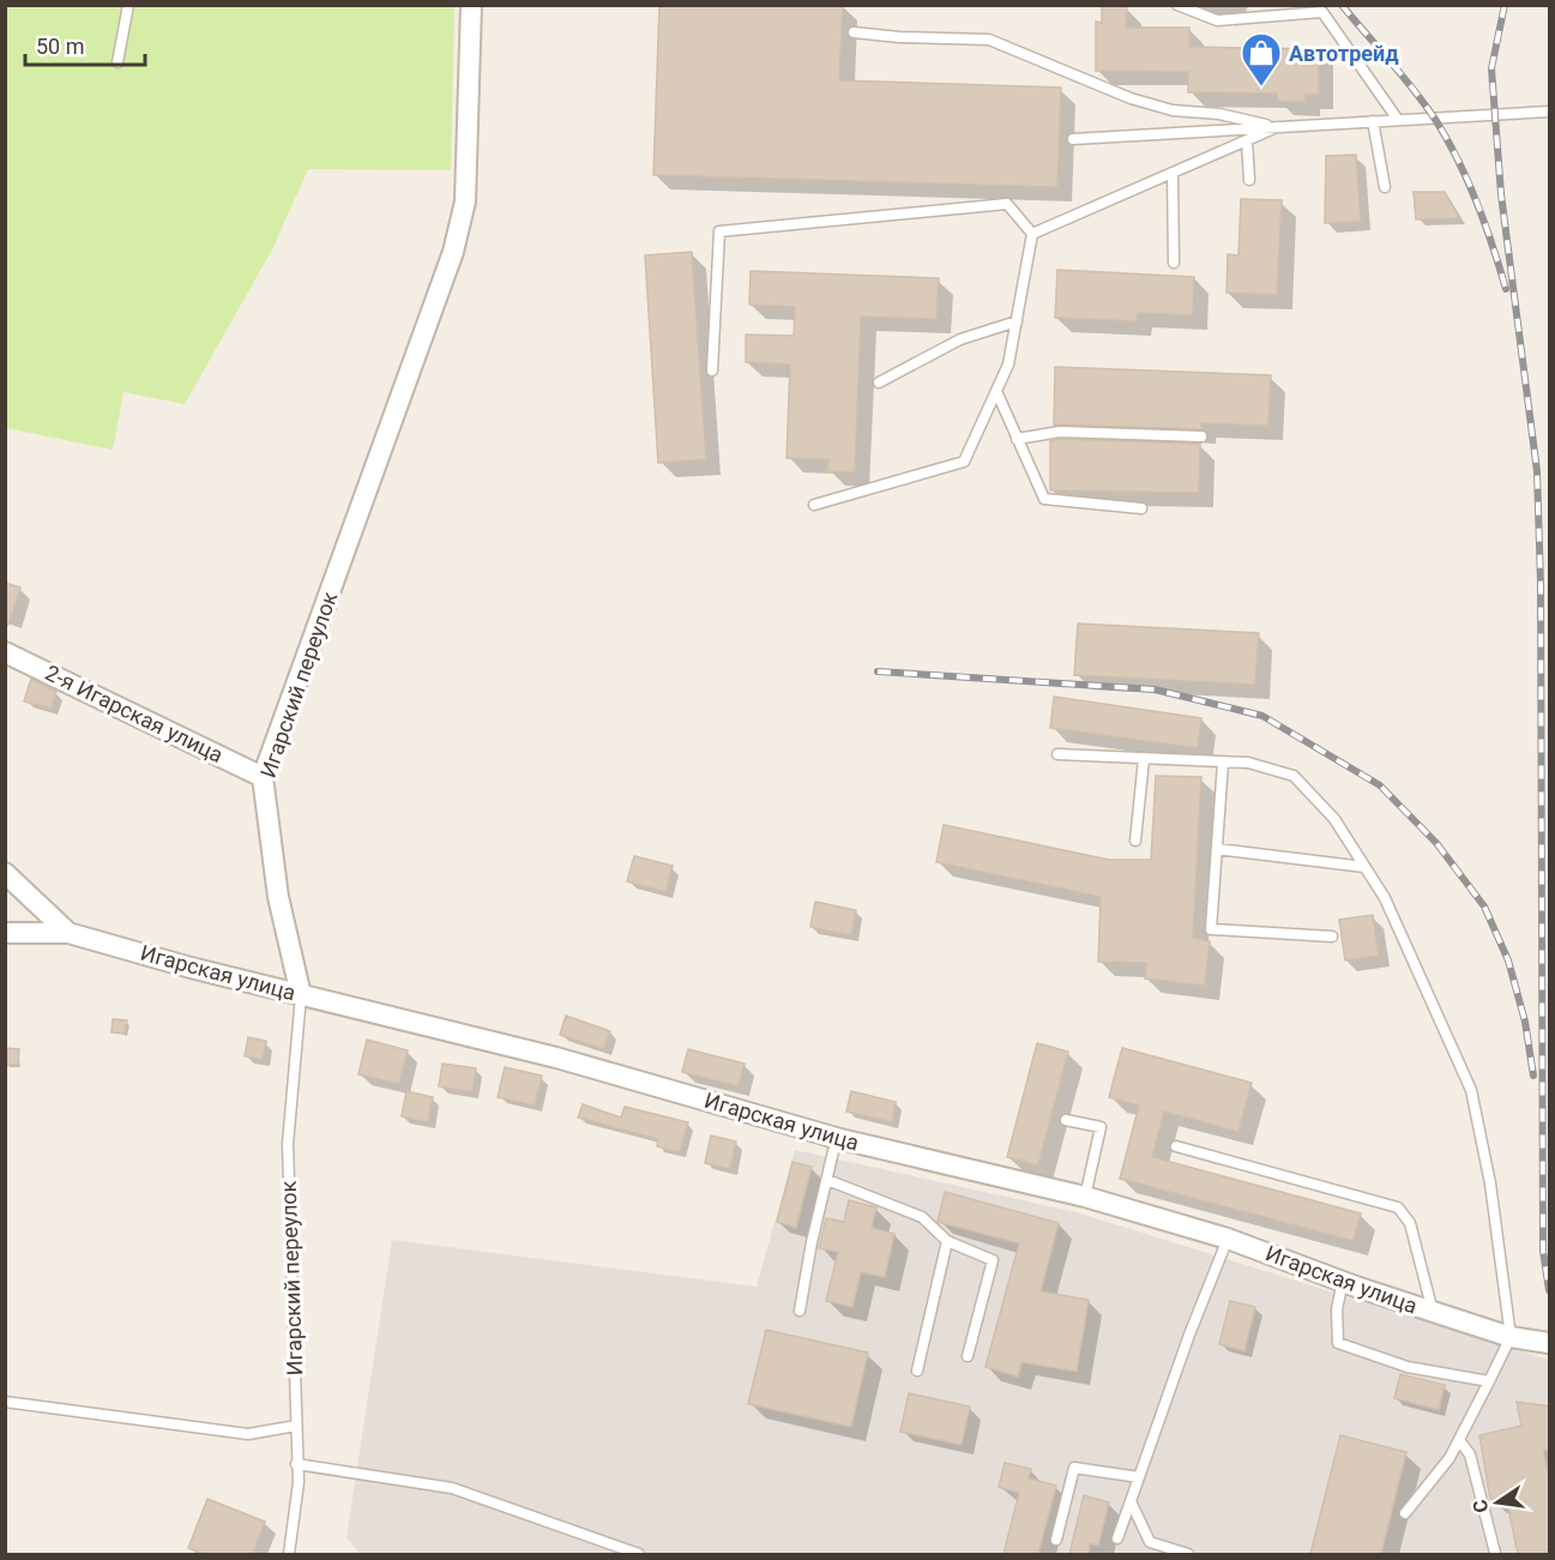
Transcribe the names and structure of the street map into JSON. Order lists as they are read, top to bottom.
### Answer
{
  "streets": {
    "street": ["Игарский переулок", "2-я Игарская улица", "Игарская улица"]
  },
  "crossings": [
    ["Игарский переулок", "2-я Игарская улица"],
    ["Игарский переулок", "Игарская улица"]
  ],
  "places": {
    "shop": ["Автотрейд"]
  },
  "scale_bar": "50 m",
  "north": "left"
}
